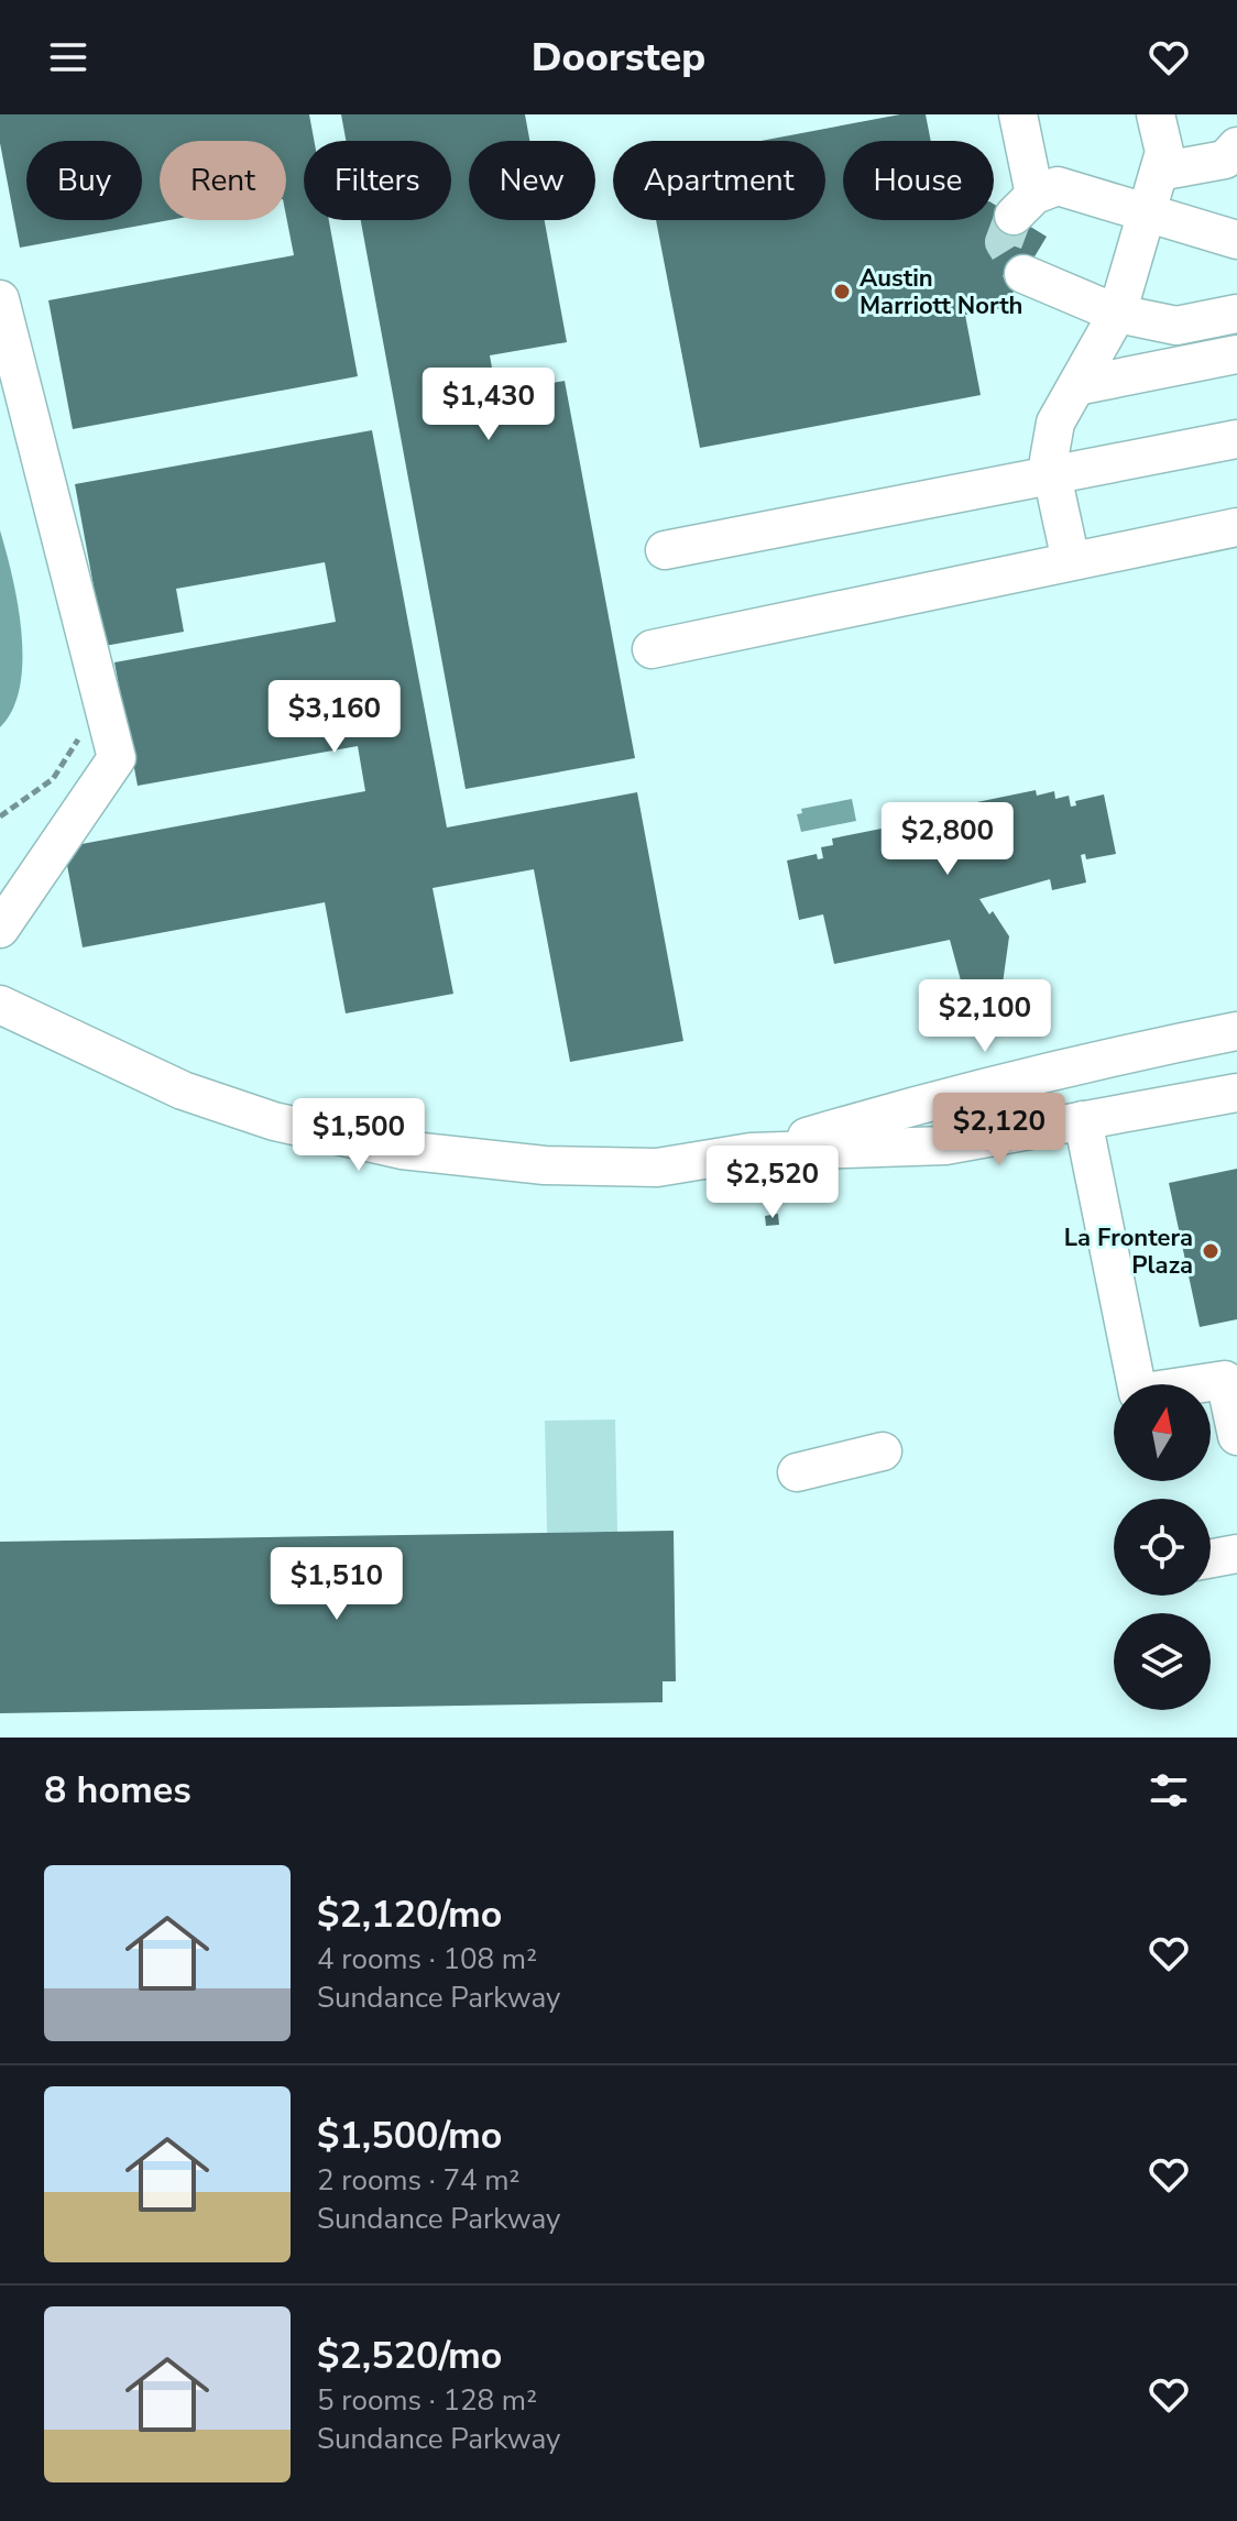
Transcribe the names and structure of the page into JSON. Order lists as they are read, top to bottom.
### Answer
{
  "places": ["Austin Marriott North", "La Frontera Plaza"],
  "north": "top",
  "page": {
    "header": "Doorstep",
    "chip": [
      "Buy",
      "Rent",
      "Filters",
      "New",
      "Apartment",
      "House"
    ],
    "price": [
      "$1,430",
      "$3,160",
      "$2,800",
      "$2,100",
      "$2,120",
      "$1,500",
      "$2,520",
      "$1,510"
    ],
    "heading": "8 homes",
    "list": [
      {
        "name": "$2,120/mo",
        "note": "4 rooms · 108 m² · Sundance Parkway"
      },
      {
        "name": "$1,500/mo",
        "note": "2 rooms · 74 m² · Sundance Parkway"
      },
      {
        "name": "$2,520/mo",
        "note": "5 rooms · 128 m² · Sundance Parkway"
      }
    ]
  }
}
